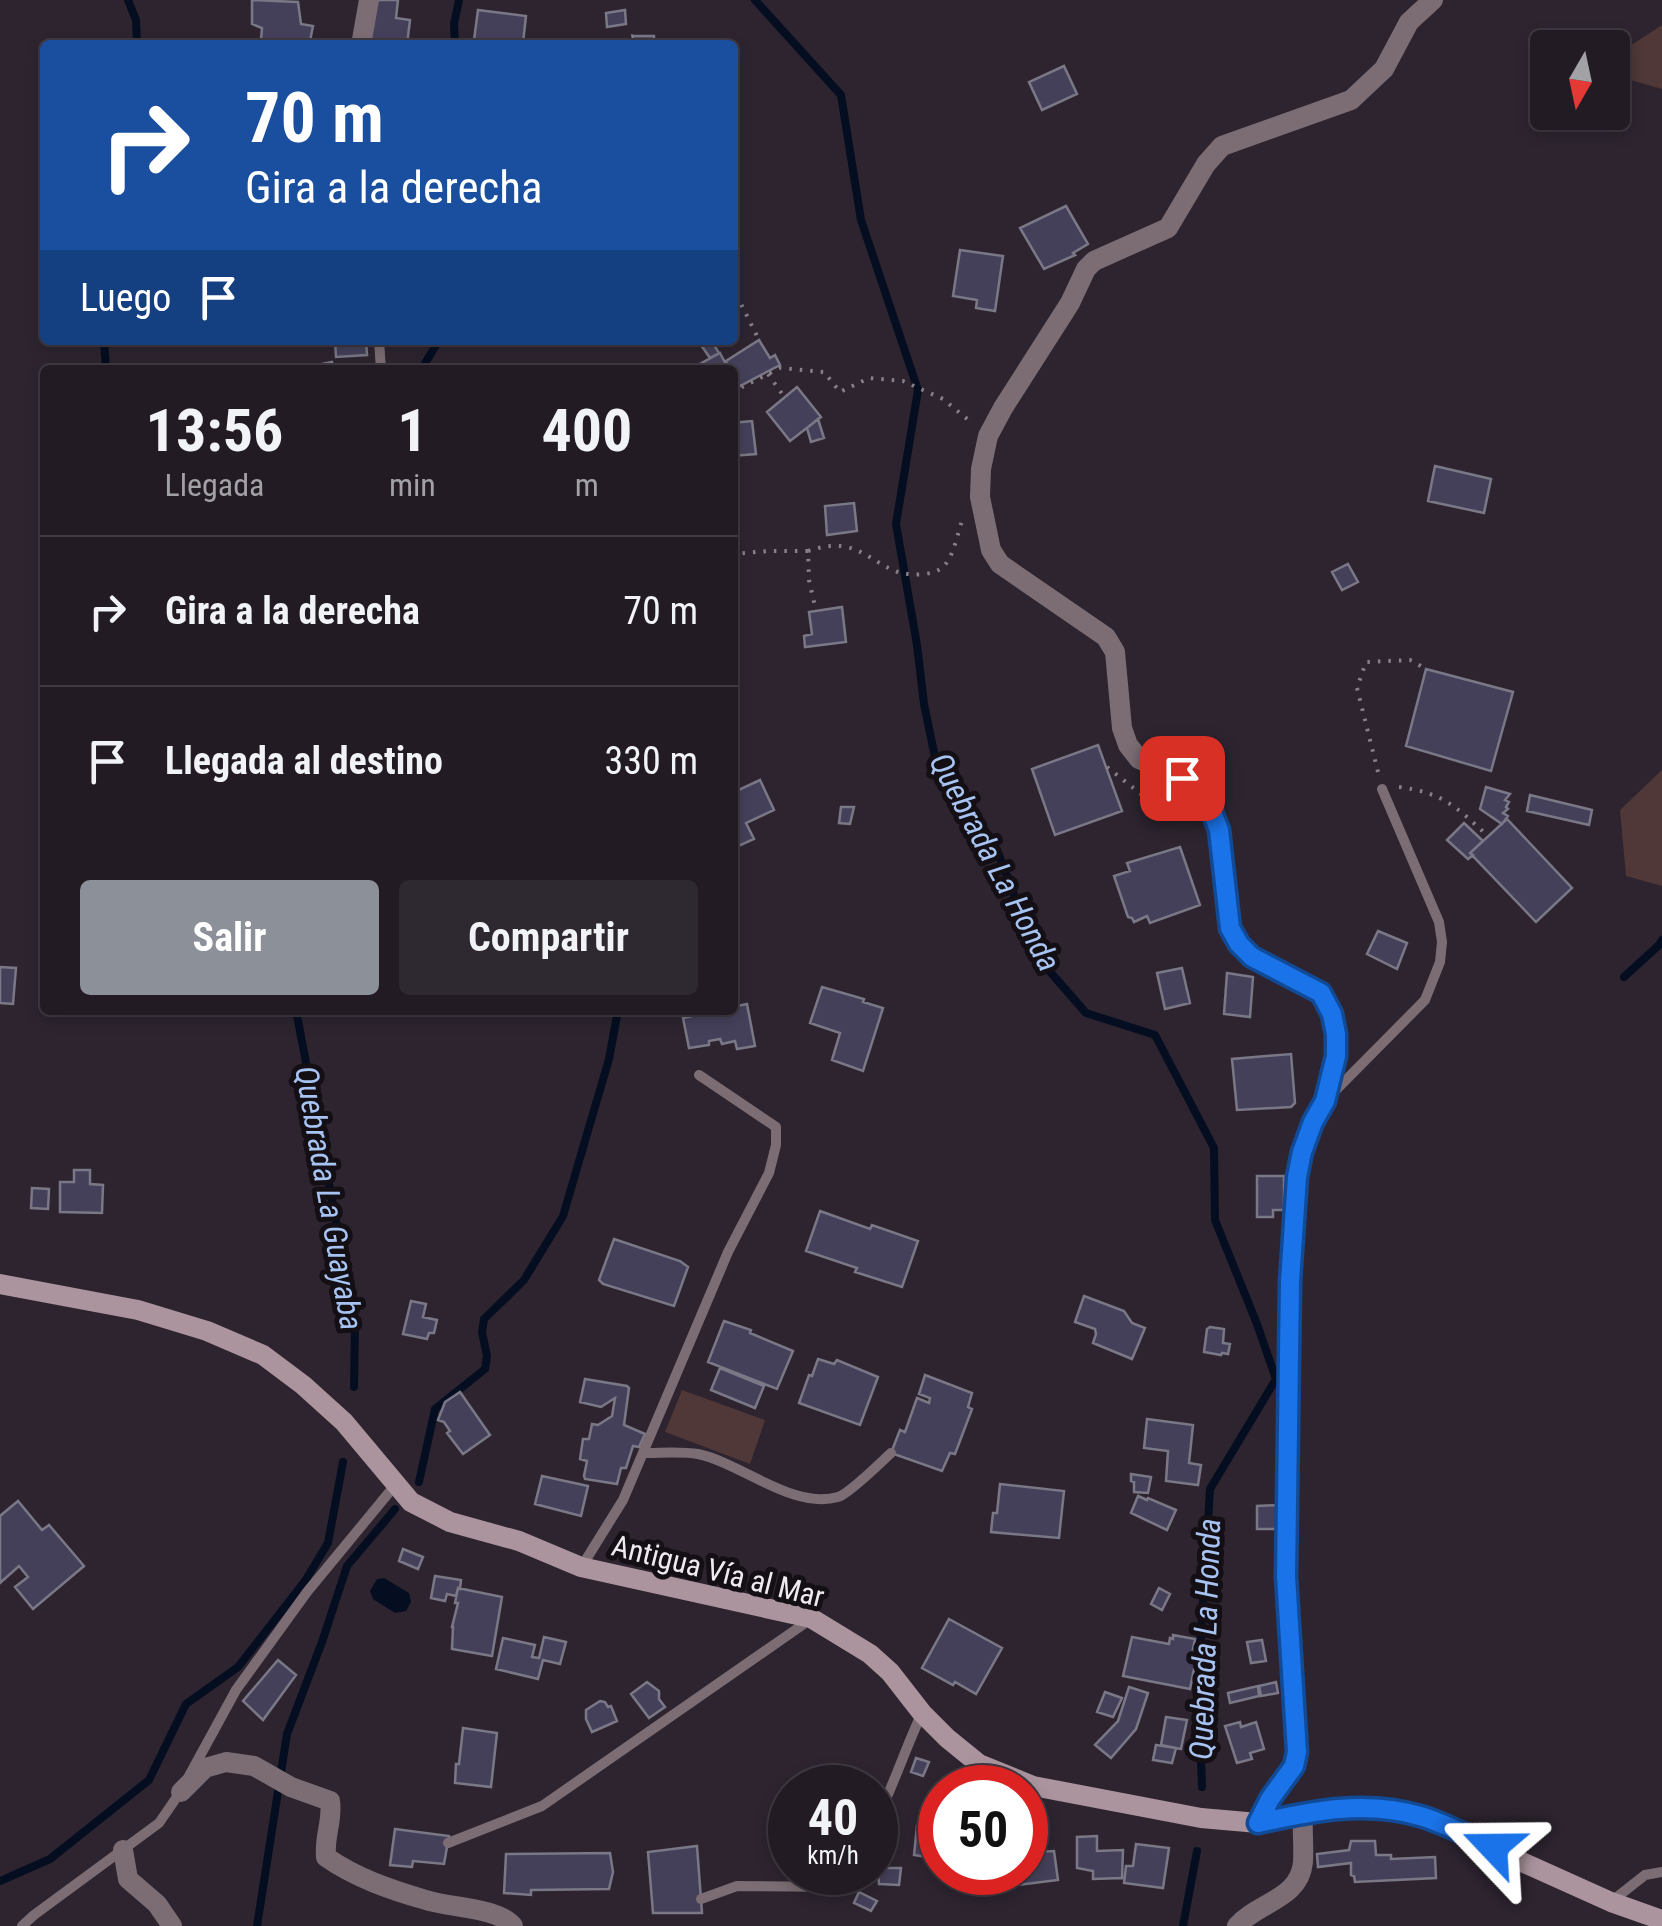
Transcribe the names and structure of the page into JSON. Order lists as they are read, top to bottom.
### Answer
{
  "streets": {
    "main road": ["Antigua Vía al Mar"]
  },
  "water": ["Quebrada La Honda", "Quebrada La Guayaba"],
  "north": "bottom",
  "page": {
    "turn": ["70 m", "Gira a la derecha"],
    "then": "Luego",
    "eta": [
      "13:56",
      "Llegada",
      "1",
      "min",
      "400",
      "m"
    ],
    "list": [
      {
        "name": "Gira a la derecha",
        "value": "70 m"
      },
      {
        "name": "Llegada al destino",
        "value": "330 m"
      }
    ],
    "buttons": ["Salir", "Compartir"],
    "speed": "40 km/h",
    "limit": "50"
  }
}
